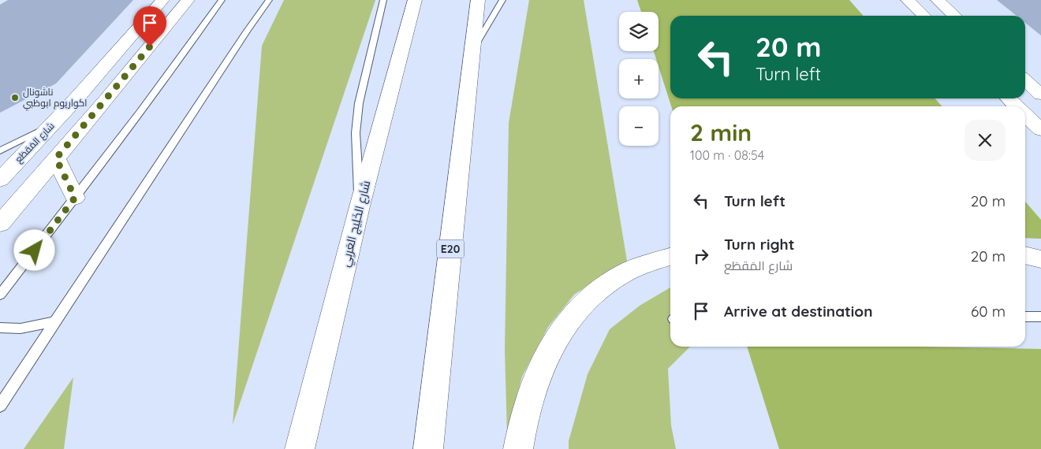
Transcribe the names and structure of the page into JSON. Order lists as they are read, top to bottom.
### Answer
{
  "streets": {
    "main road": ["شارع المَقطَع", "شارع الخَلِيج العَربِي", "E20"]
  },
  "places": ["ناشونال اكواريوم ابوظبي"],
  "page": {
    "map_buttons": ["+", "−"],
    "turn": ["20 m", "Turn left"],
    "heading": ["2 min", "100 m · 08:54"],
    "list": [
      {
        "name": "Turn left",
        "value": "20 m"
      },
      {
        "name": "Turn right",
        "note": "شارع المَقطَع",
        "value": "20 m"
      },
      {
        "name": "Arrive at destination",
        "value": "60 m"
      }
    ]
  }
}
